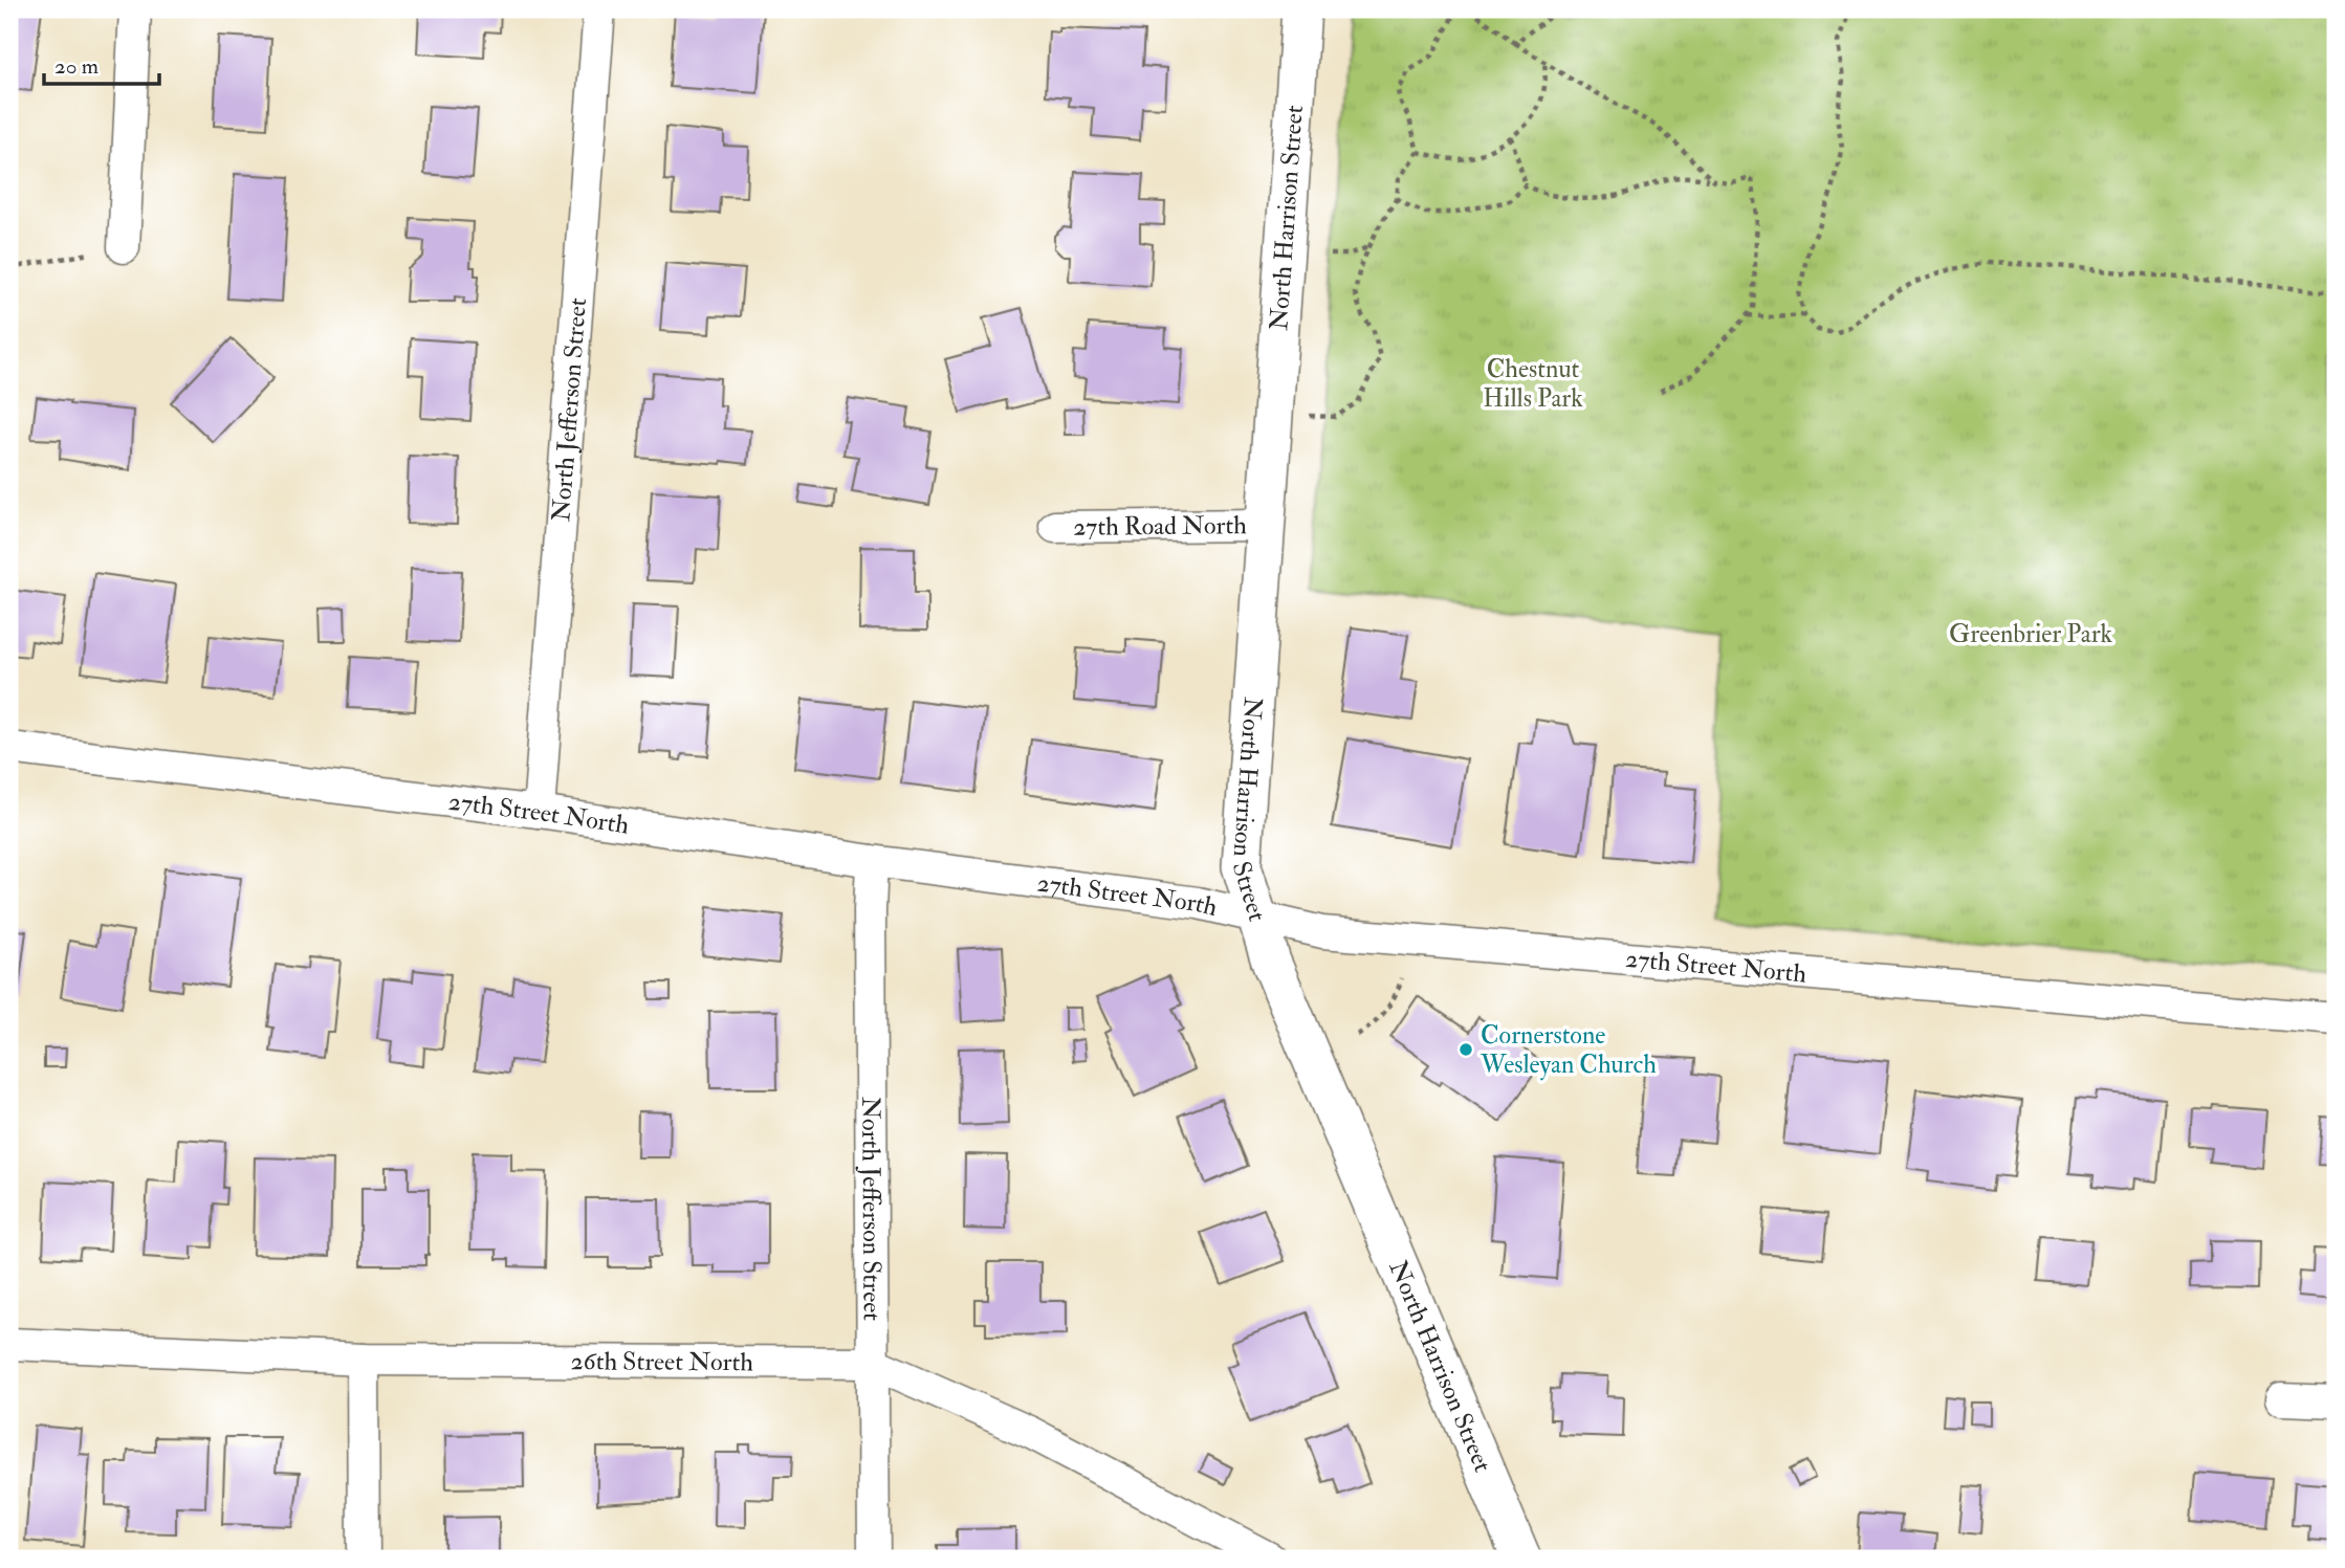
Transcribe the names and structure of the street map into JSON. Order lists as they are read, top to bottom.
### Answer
{
  "streets": {
    "street": [
      "North Harrison Street",
      "North Jefferson Street",
      "27th Road North",
      "27th Street North",
      "26th Street North"
    ]
  },
  "crossings": [
    ["North Harrison Street", "27th Road North"],
    ["North Harrison Street", "27th Street North"],
    ["North Jefferson Street", "27th Street North"],
    ["North Jefferson Street", "26th Street North"]
  ],
  "parks": ["Chestnut Hills Park", "Greenbrier Park"],
  "places": ["Cornerstone Wesleyan Church"],
  "scale_bar": "20 m"
}
